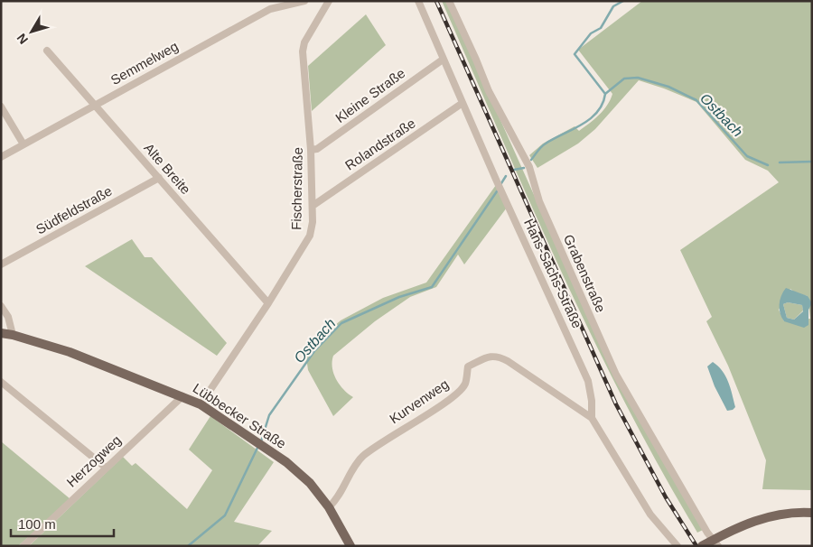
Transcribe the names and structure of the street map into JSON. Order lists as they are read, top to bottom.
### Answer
{
  "streets": {
    "main road": ["Lübbecker Straße"],
    "street": [
      "Semmelweg",
      "Kleine Straße",
      "Rolandstraße",
      "Alte Breite",
      "Fischerstraße",
      "Südfeldstraße",
      "Hans-Sachs-Straße",
      "Grabenstraße",
      "Kurvenweg",
      "Herzogweg"
    ]
  },
  "crossings": [
    ["Semmelweg", "Alte Breite"],
    ["Kleine Straße", "Fischerstraße"],
    ["Kleine Straße", "Hans-Sachs-Straße"],
    ["Rolandstraße", "Fischerstraße"],
    ["Rolandstraße", "Hans-Sachs-Straße"],
    ["Alte Breite", "Fischerstraße"],
    ["Alte Breite", "Südfeldstraße"],
    ["Fischerstraße", "Lübbecker Straße"],
    ["Hans-Sachs-Straße", "Kurvenweg"],
    ["Kurvenweg", "Lübbecker Straße"],
    ["Lübbecker Straße", "Herzogweg"]
  ],
  "water": ["Ostbach"],
  "scale_bar": "100 m",
  "north": "bottom left"
}
